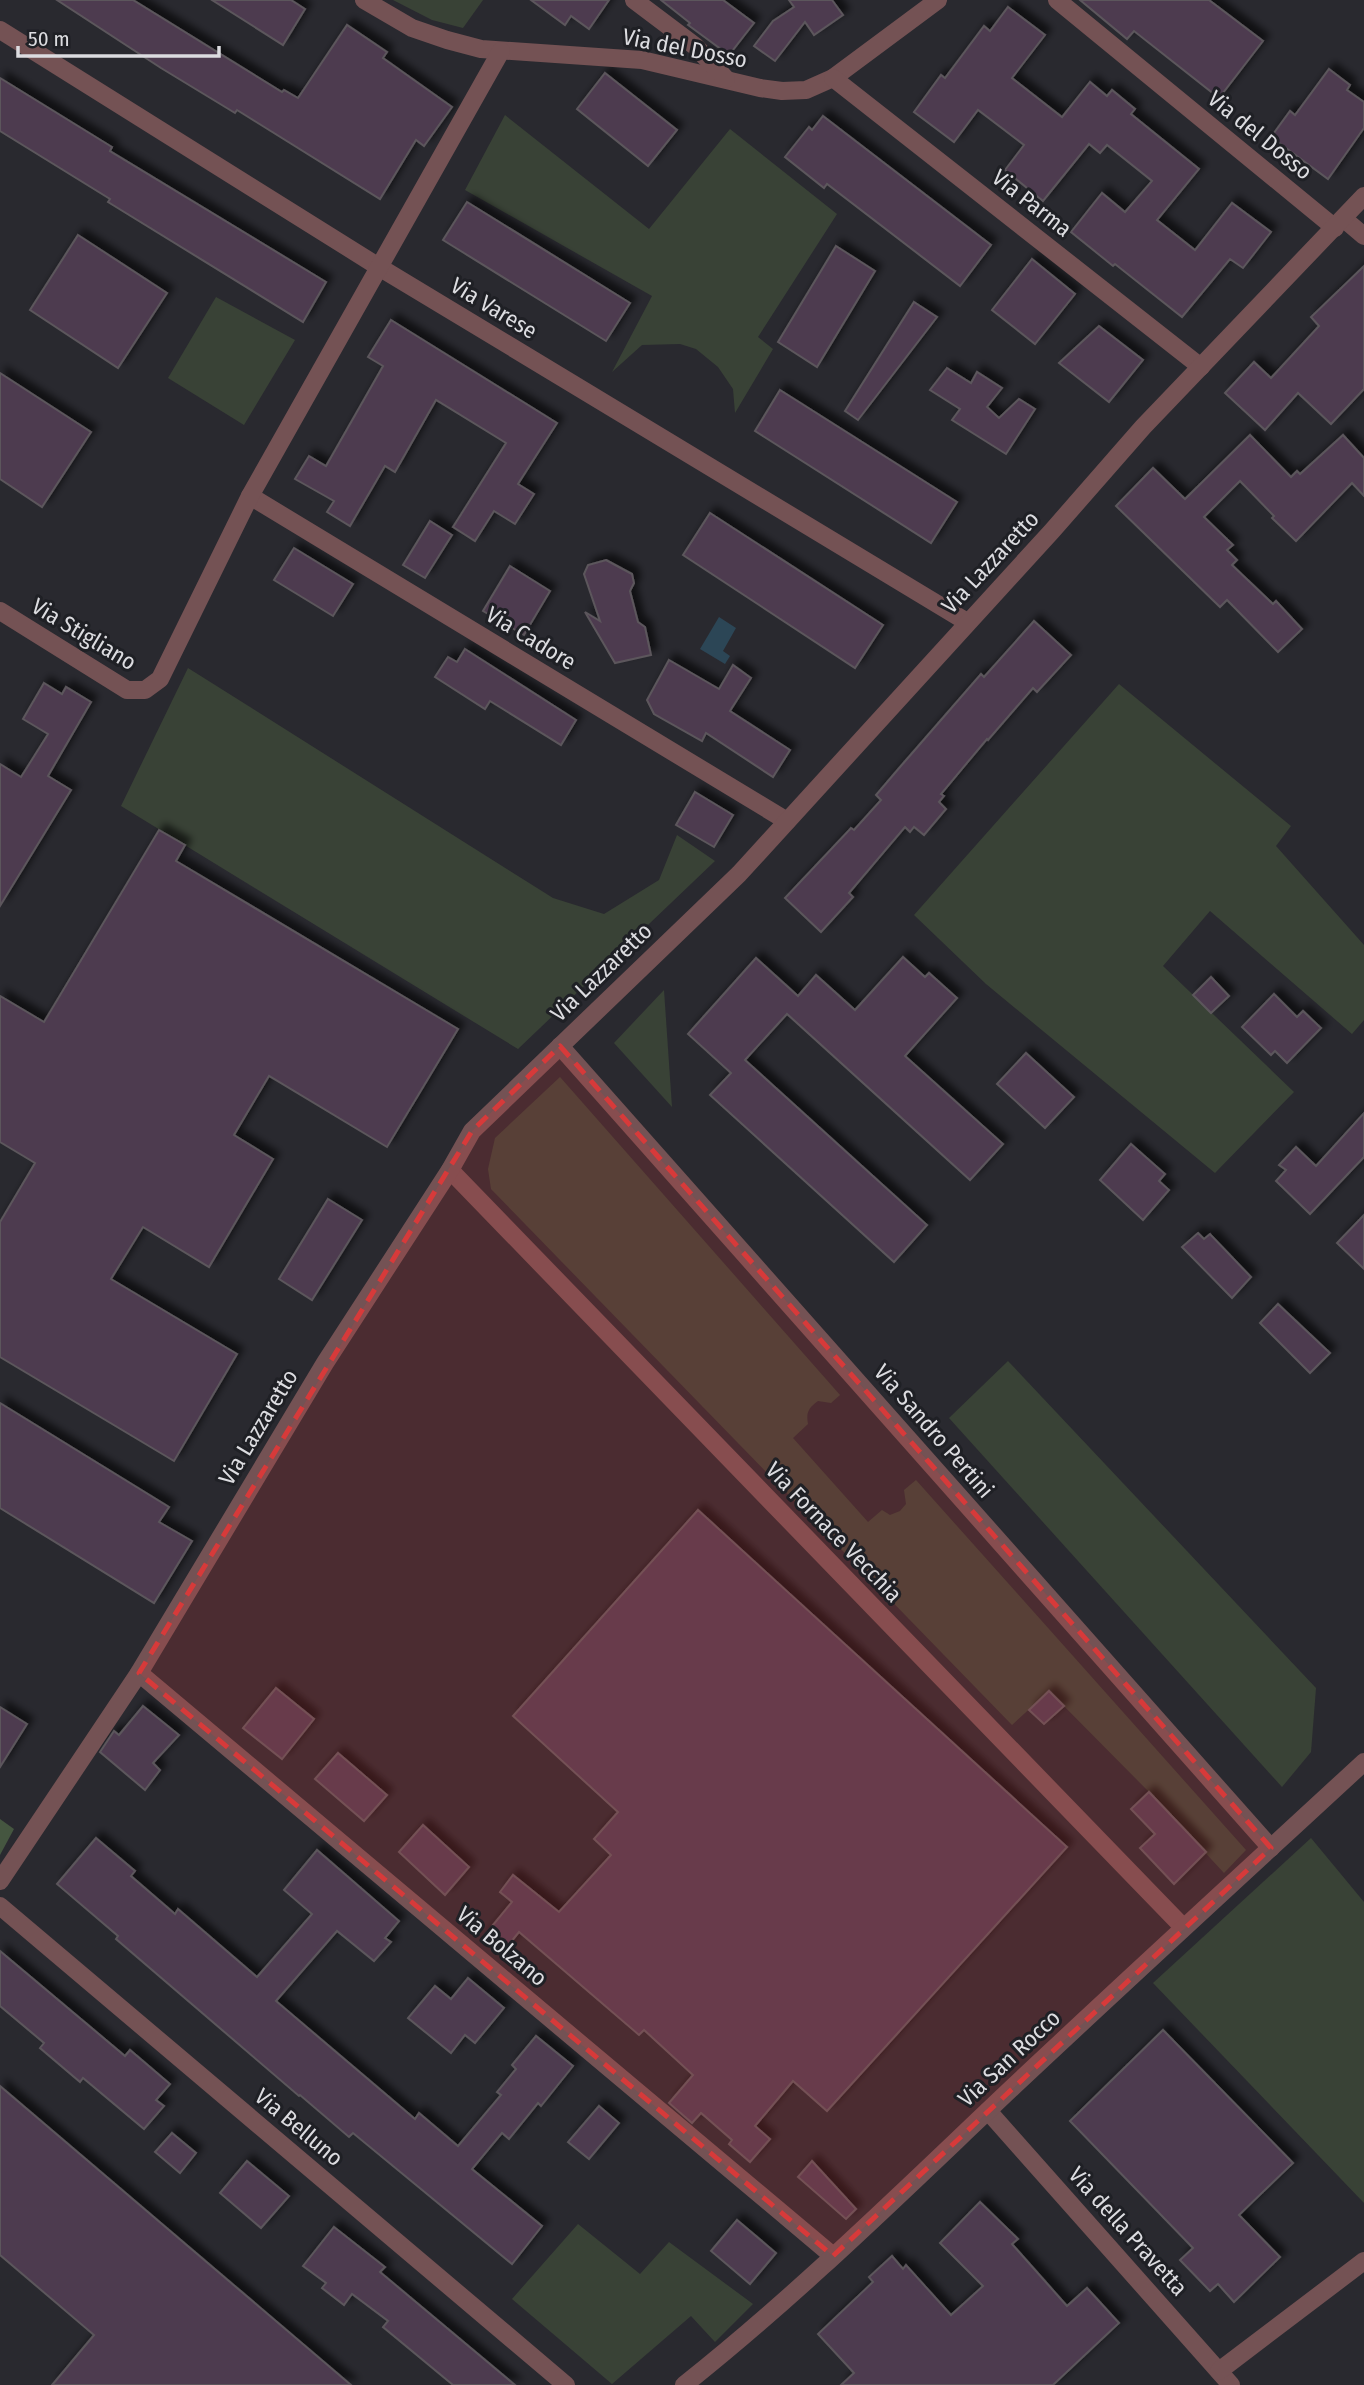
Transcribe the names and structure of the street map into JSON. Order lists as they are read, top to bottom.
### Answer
{
  "streets": {
    "street": [
      "Via del Dosso",
      "Via Parma",
      "Via Varese",
      "Via Lazzaretto",
      "Via Stigliano",
      "Via Cadore",
      "Via Sandro Pertini",
      "Via Fornace Vecchia",
      "Via Bolzano",
      "Via San Rocco",
      "Via Belluno",
      "Via della Pravetta"
    ]
  },
  "crossings": [
    ["Via del Dosso", "Via Parma"],
    ["Via del Dosso", "Via Lazzaretto"],
    ["Via Parma", "Via Lazzaretto"],
    ["Via Varese", "Via Lazzaretto"],
    ["Via Lazzaretto", "Via Cadore"],
    ["Via Lazzaretto", "Via Sandro Pertini"],
    ["Via Lazzaretto", "Via Fornace Vecchia"],
    ["Via Lazzaretto", "Via Bolzano"],
    ["Via Stigliano", "Via Cadore"],
    ["Via Sandro Pertini", "Via San Rocco"],
    ["Via Fornace Vecchia", "Via San Rocco"],
    ["Via Bolzano", "Via San Rocco"],
    ["Via San Rocco", "Via della Pravetta"]
  ],
  "scale_bar": "50 m"
}
